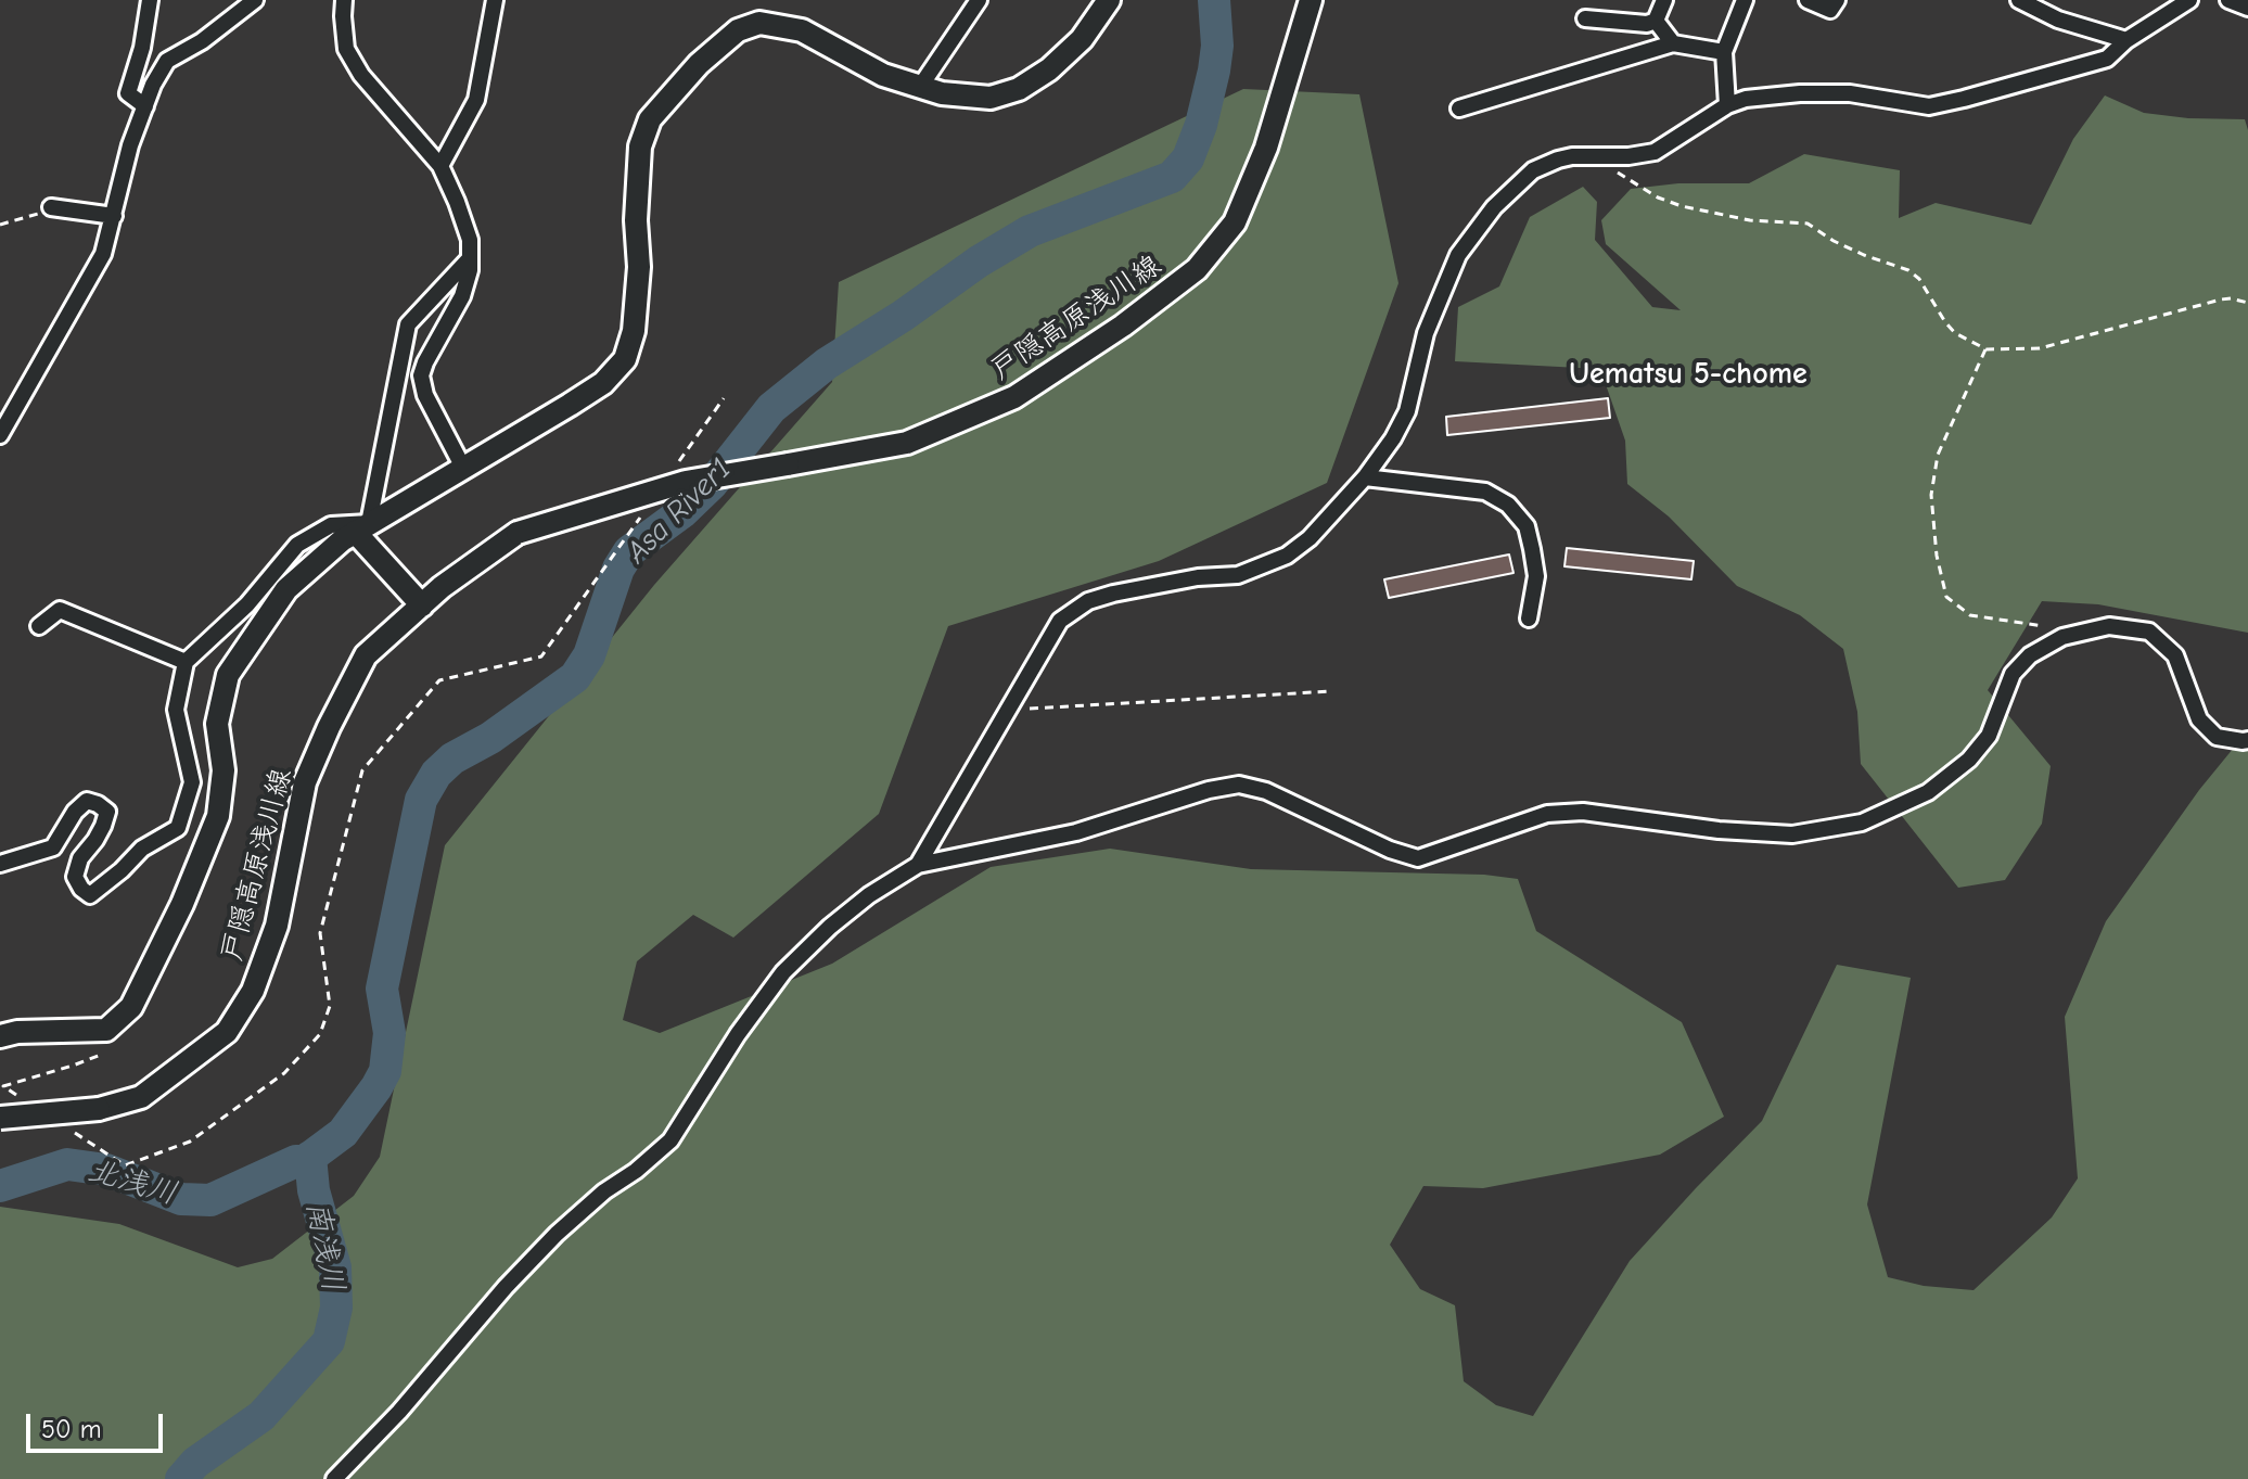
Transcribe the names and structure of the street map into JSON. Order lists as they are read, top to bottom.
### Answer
{
  "streets": {
    "main road": ["戸隠高原浅川線"]
  },
  "districts": ["Uematsu 5-chome"],
  "water": ["Asa River1", "北浅川", "南浅川"],
  "scale_bar": "50 m"
}
